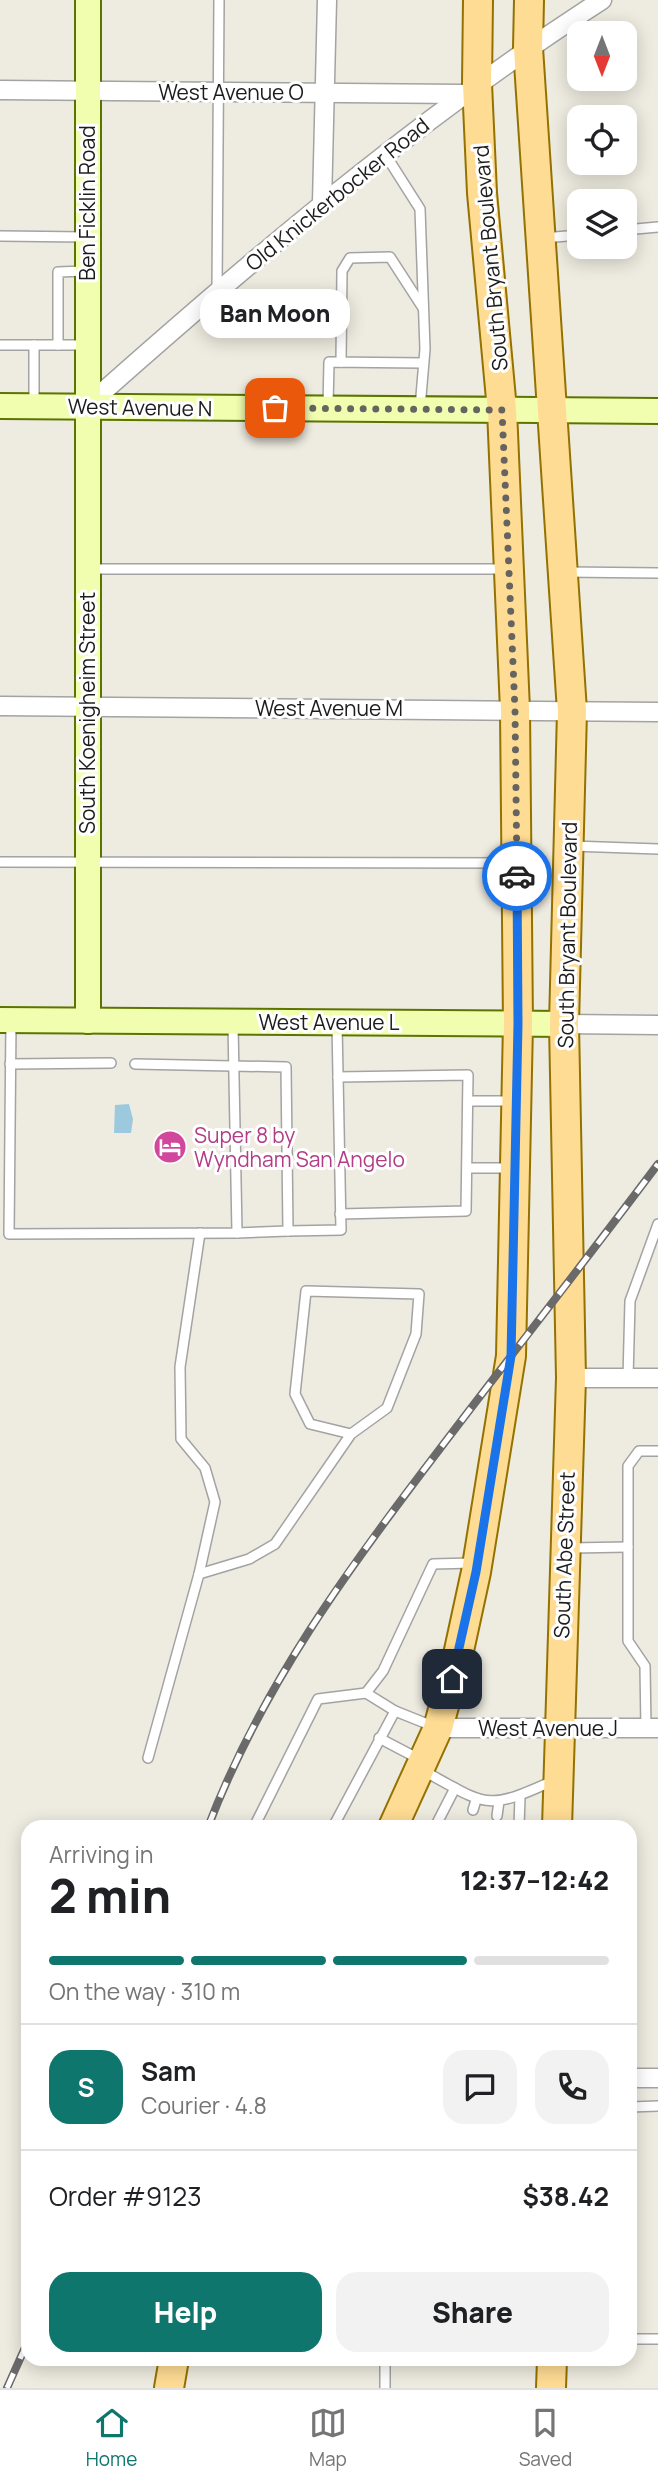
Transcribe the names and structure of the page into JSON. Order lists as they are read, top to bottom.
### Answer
{
  "streets": {
    "main road": [
      "Ben Ficklin Road",
      "South Bryant Boulevard",
      "West Avenue N",
      "South Koenigheim Street",
      "West Avenue L",
      "South Abe Street"
    ],
    "street": [
      "West Avenue O",
      "Old Knickerbocker Road",
      "West Avenue M",
      "West Avenue J"
    ]
  },
  "crossings": [
    ["West Avenue O", "Old Knickerbocker Road"],
    ["West Avenue O", "Ben Ficklin Road"],
    ["West Avenue O", "South Bryant Boulevard"],
    ["Old Knickerbocker Road", "Ben Ficklin Road"],
    ["Old Knickerbocker Road", "South Bryant Boulevard"],
    ["Old Knickerbocker Road", "West Avenue N"],
    ["Old Knickerbocker Road", "South Koenigheim Street"],
    ["Ben Ficklin Road", "West Avenue N"],
    ["Ben Ficklin Road", "South Koenigheim Street"],
    ["South Bryant Boulevard", "West Avenue N"],
    ["South Bryant Boulevard", "West Avenue M"],
    ["South Bryant Boulevard", "West Avenue L"],
    ["South Bryant Boulevard", "South Abe Street"],
    ["West Avenue N", "South Koenigheim Street"],
    ["West Avenue M", "South Koenigheim Street"],
    ["South Koenigheim Street", "West Avenue L"],
    ["South Abe Street", "West Avenue J"]
  ],
  "places": {
    "other": ["Ban Moon"],
    "hotel": ["Super 8 by Wyndham San Angelo"]
  },
  "north": "bottom",
  "page": {
    "bubble": "Ban Moon",
    "heading": ["2 min", "Arriving in", "12:37–12:42"],
    "panel": [
      "Sam",
      "Courier · 4.8",
      "Order #9123",
      "$38.42"
    ],
    "bar": "On the way · 310 m",
    "round": "S",
    "buttons": ["Help", "Share"],
    "tabs": ["Home", "Map", "Saved"]
  }
}
